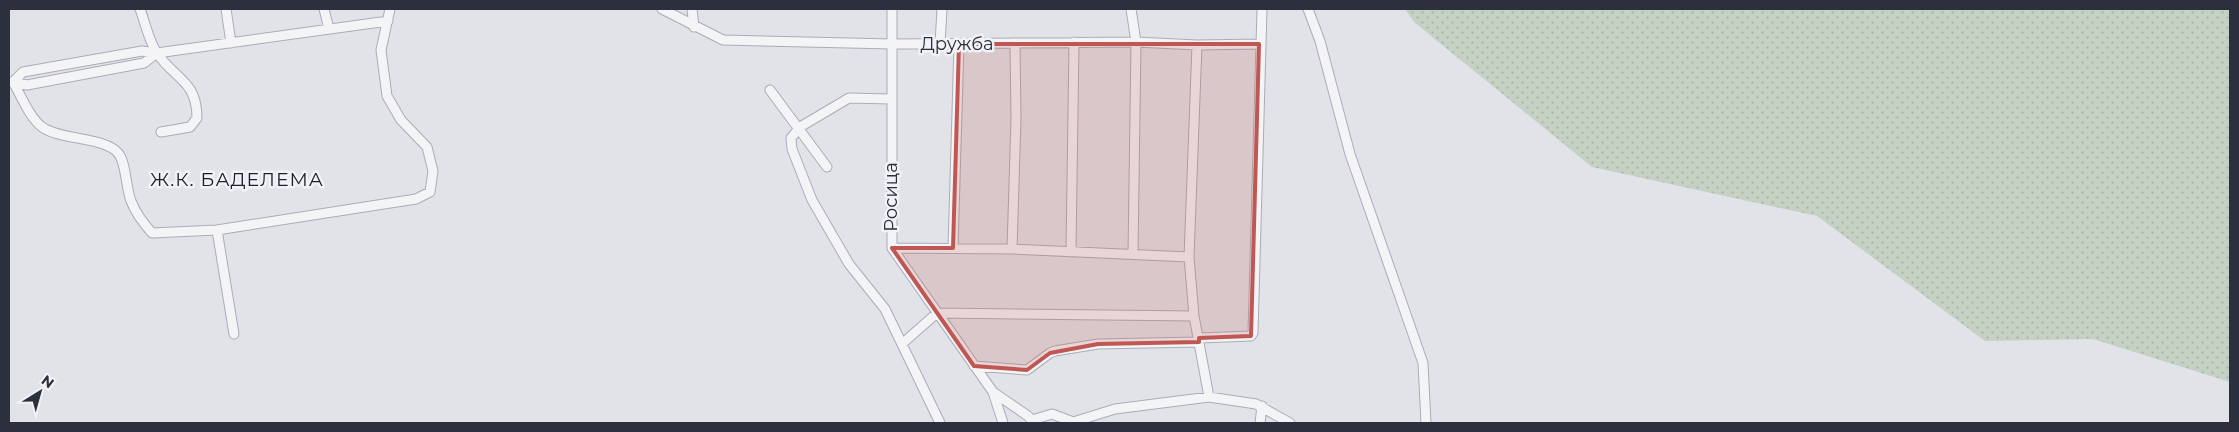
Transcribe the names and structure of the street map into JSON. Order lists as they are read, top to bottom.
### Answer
{
  "streets": {
    "street": ["Дружба", "Росица"]
  },
  "crossings": [
    ["Дружба", "Росица"]
  ],
  "districts": ["Ж.К. БАДЕЛЕМА"],
  "north": "top right"
}
